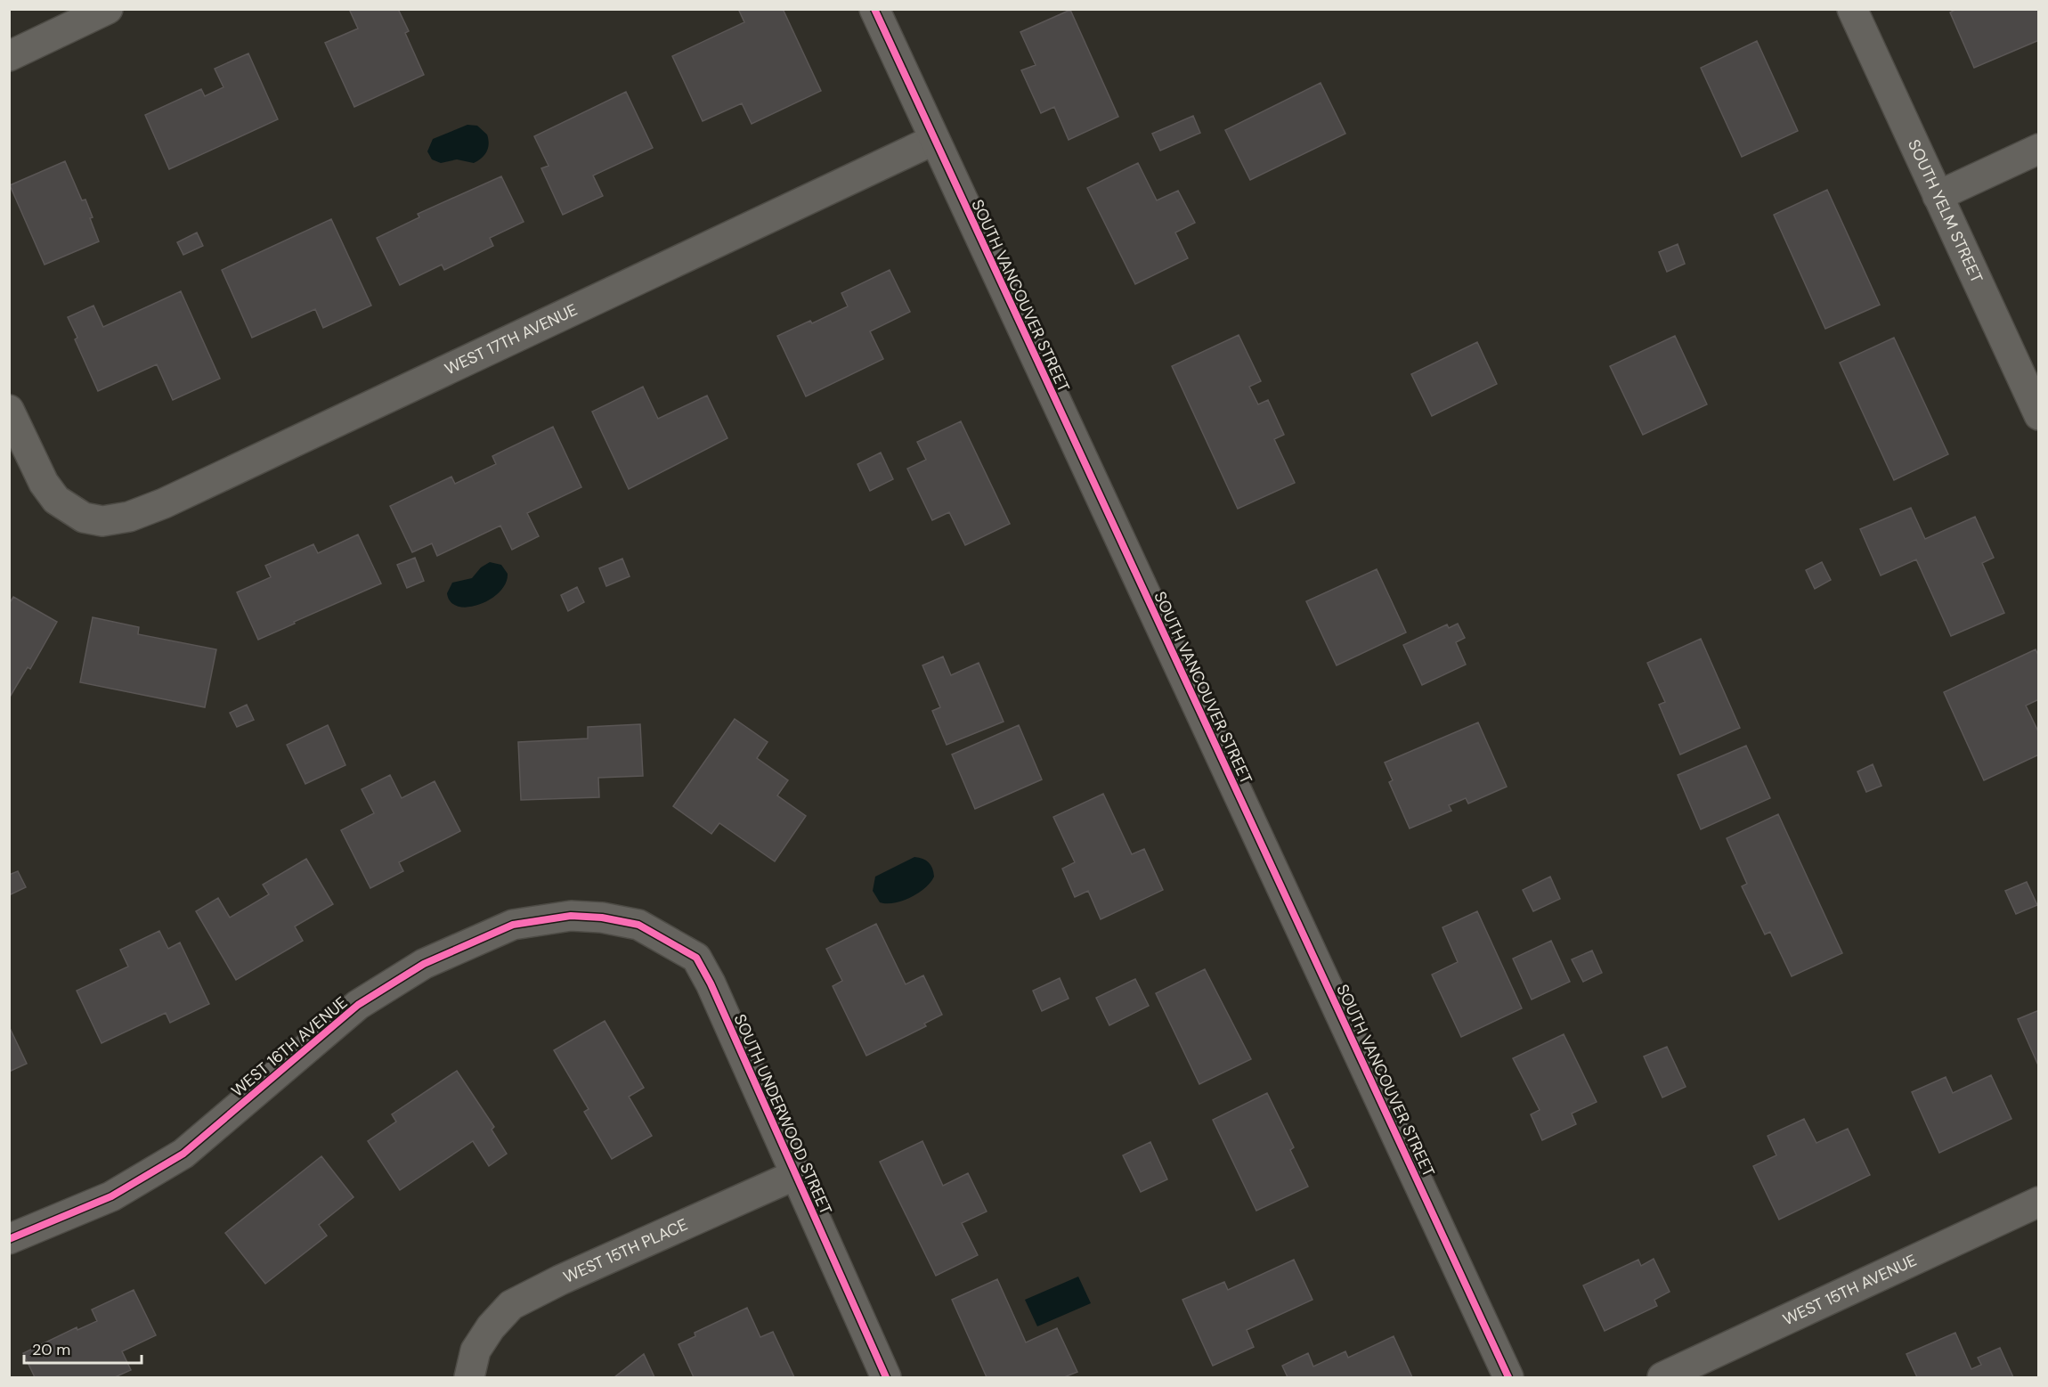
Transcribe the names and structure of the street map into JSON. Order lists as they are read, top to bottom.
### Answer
{
  "streets": {
    "street": [
      "SOUTH YELM STREET",
      "SOUTH VANCOUVER STREET",
      "WEST 17TH AVENUE",
      "WEST 16TH AVENUE",
      "SOUTH UNDERWOOD STREET",
      "WEST 15TH PLACE",
      "WEST 15TH AVENUE"
    ]
  },
  "crossings": [
    ["SOUTH VANCOUVER STREET", "WEST 17TH AVENUE"],
    ["WEST 16TH AVENUE", "SOUTH UNDERWOOD STREET"],
    ["SOUTH UNDERWOOD STREET", "WEST 15TH PLACE"]
  ],
  "scale_bar": "20 m"
}
